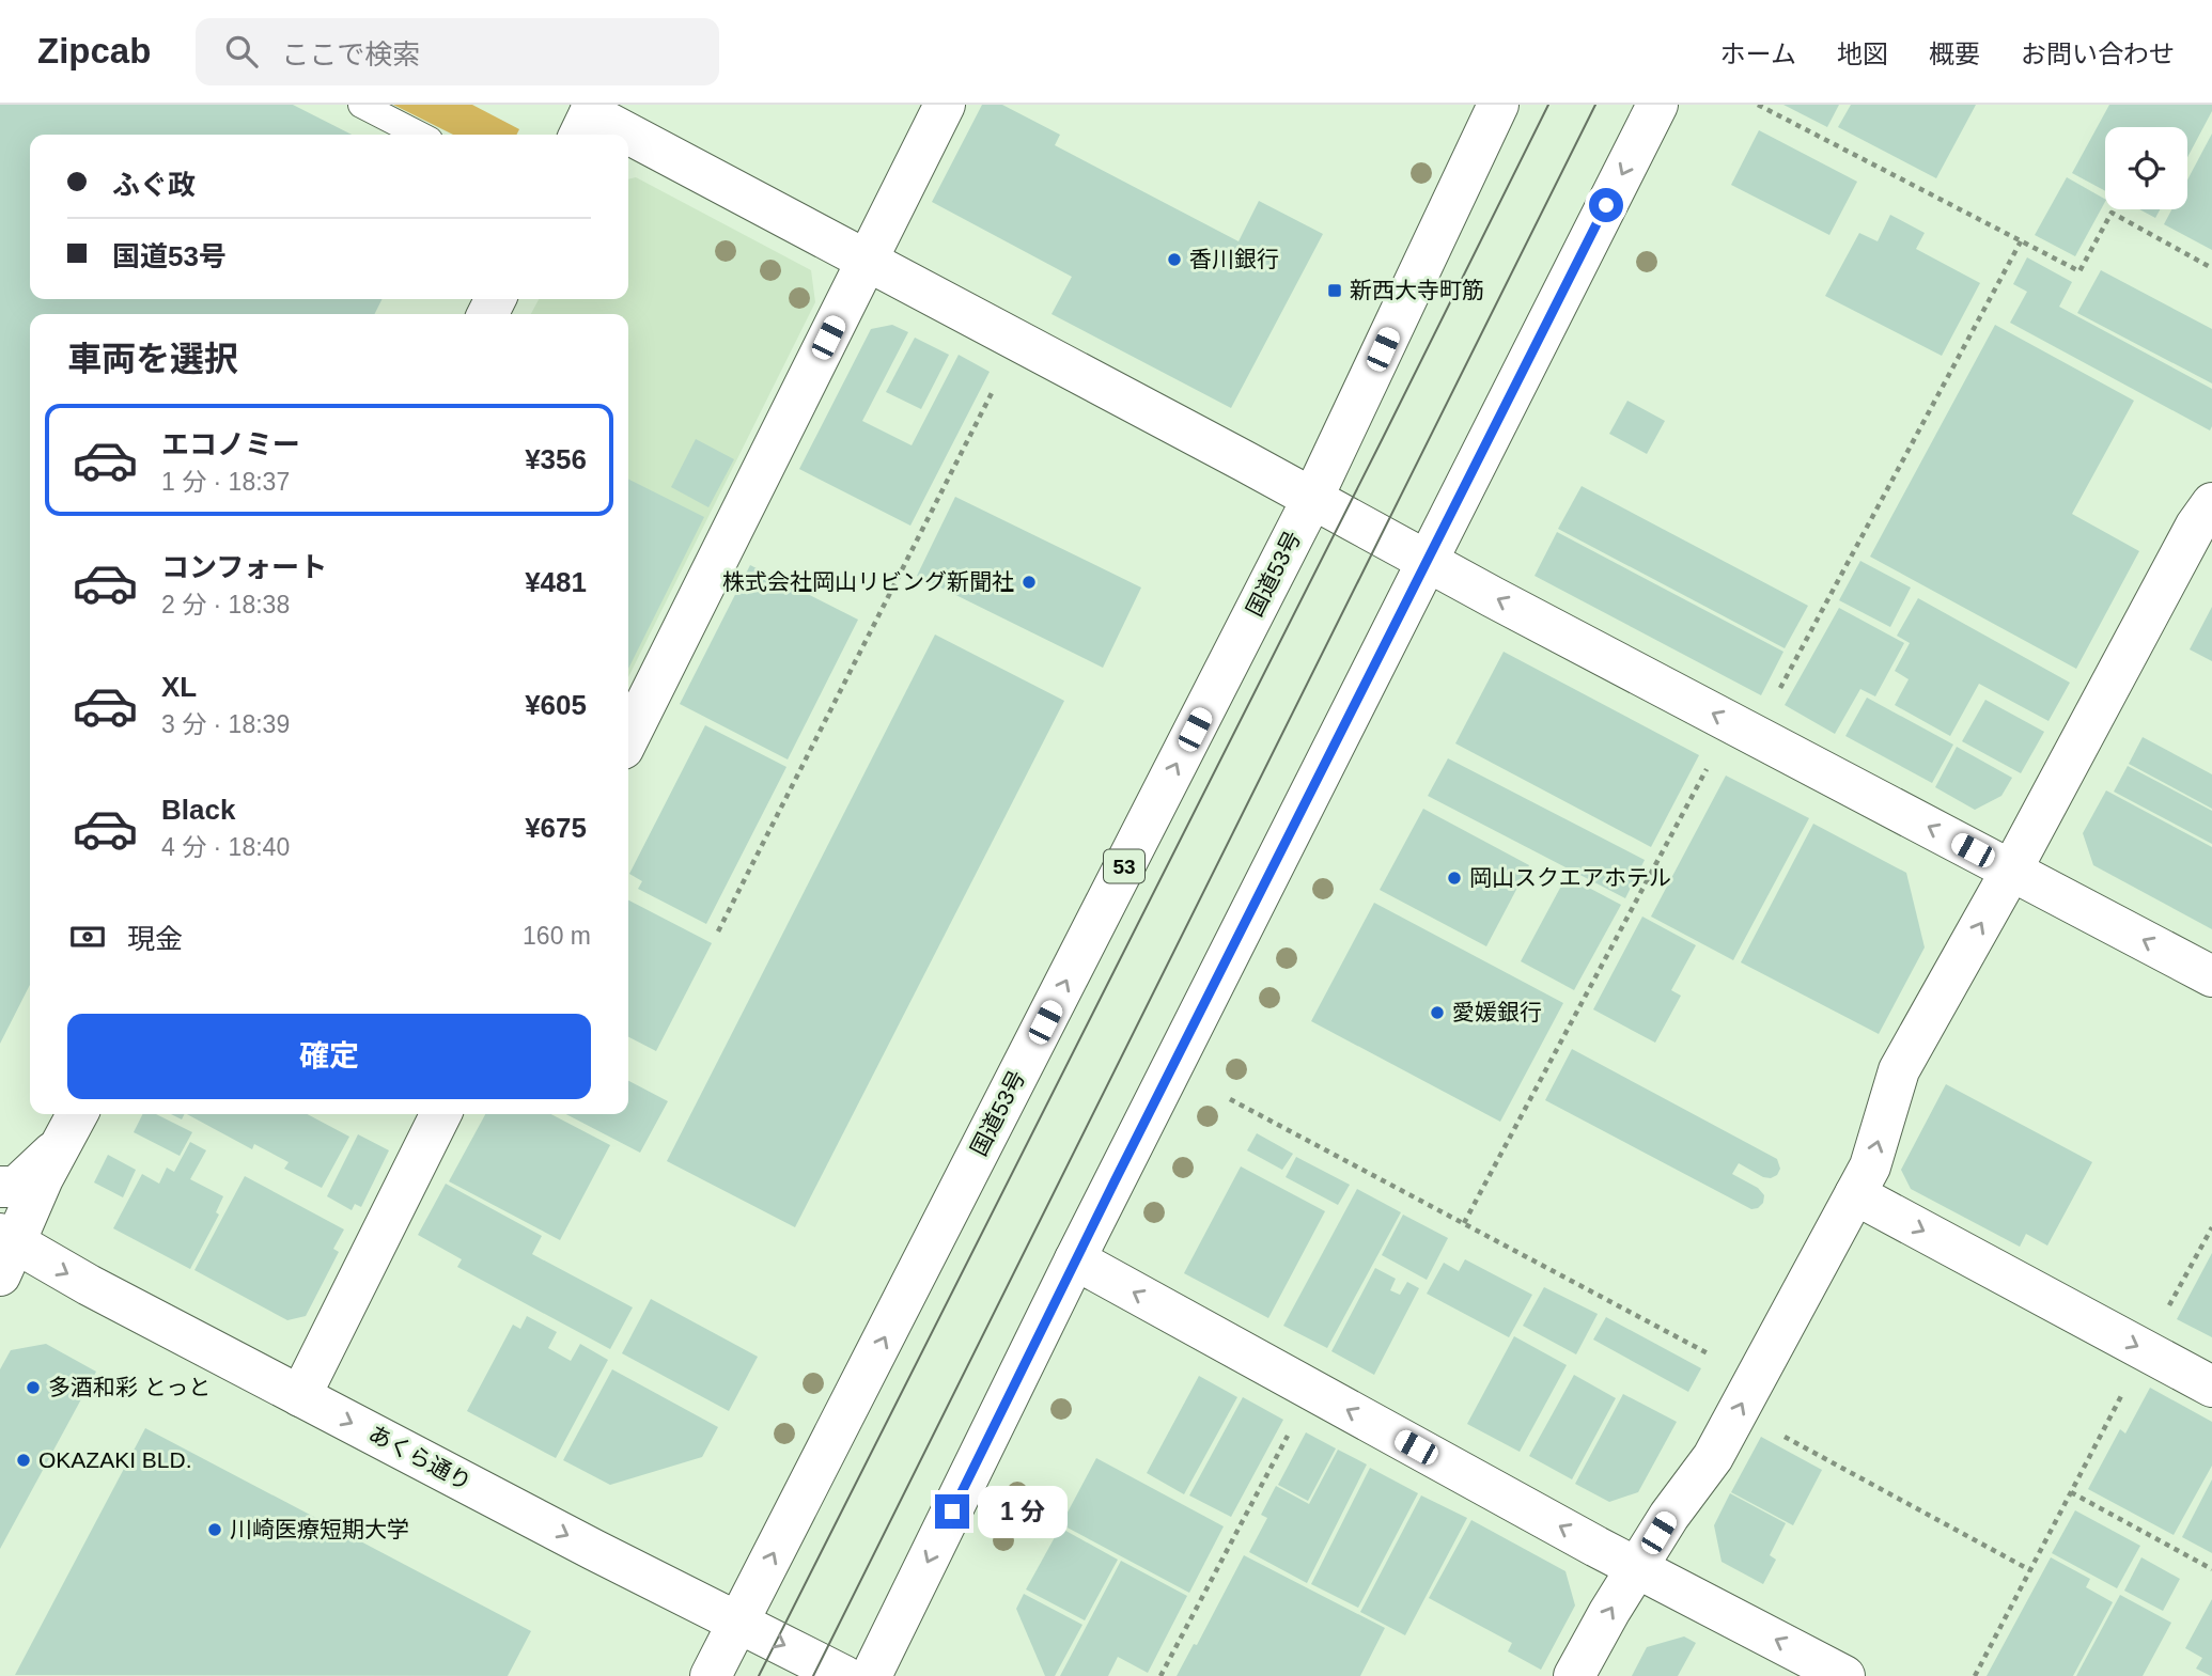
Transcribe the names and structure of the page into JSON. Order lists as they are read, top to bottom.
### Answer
{
  "streets": {
    "main road": ["国道53号", "53", "あくら通り"]
  },
  "crossings": [
    ["国道53号", "あくら通り"]
  ],
  "one_way": ["あくら通り"],
  "places": {
    "other": [
      "香川銀行",
      "株式会社岡山リビング新聞社",
      "岡山スクエアホテル",
      "愛媛銀行",
      "多酒和彩 とっと",
      "OKAZAKI BLD.",
      "川崎医療短期大学"
    ],
    "transit": ["新西大寺町筋"]
  },
  "page": {
    "header": "Zipcab",
    "search": "ここで検索",
    "nav": [
      "ホーム",
      "地図",
      "概要",
      "お問い合わせ"
    ],
    "banner": ["ふぐ政", "国道53号"],
    "heading": "車両を選択",
    "list": [
      {
        "name": "エコノミー",
        "note": "1 分 · 18:37",
        "value": "¥356"
      },
      {
        "name": "コンフォート",
        "note": "2 分 · 18:38",
        "value": "¥481"
      },
      {
        "name": "XL",
        "note": "3 分 · 18:39",
        "value": "¥605"
      },
      {
        "name": "Black",
        "note": "4 分 · 18:40",
        "value": "¥675"
      }
    ],
    "pay": ["現金", "160 m"],
    "buttons": "確定",
    "bubble": "1 分"
  }
}
